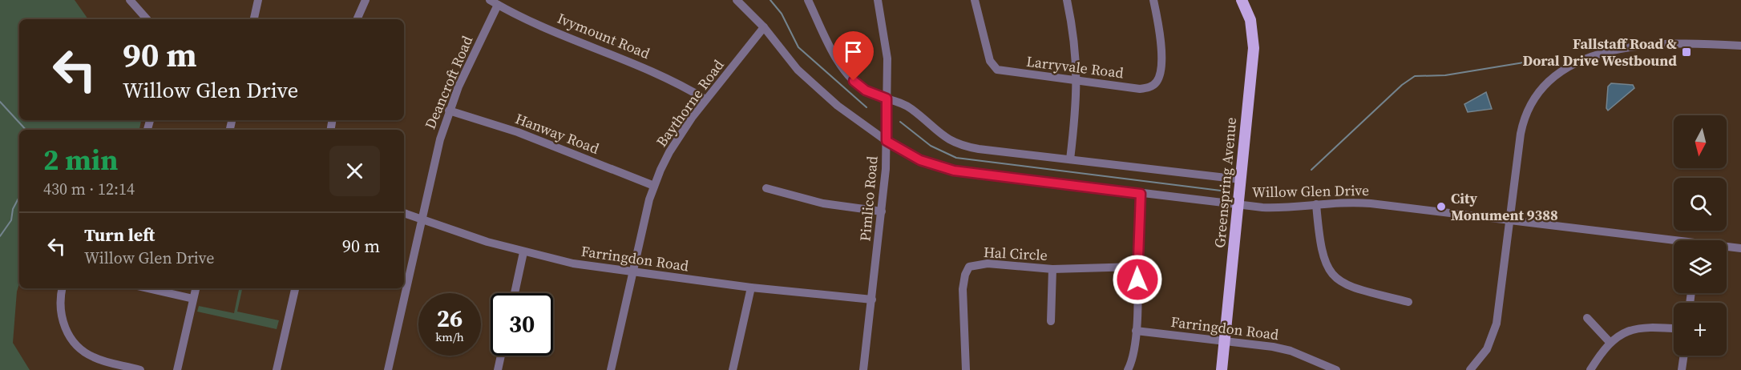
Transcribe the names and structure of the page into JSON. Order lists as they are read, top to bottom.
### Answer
{
  "streets": {
    "main road": ["Greenspring Avenue"],
    "street": [
      "Ivymount Road",
      "Larryvale Road",
      "Deancroft Road",
      "Baythorne Road",
      "Hanway Road",
      "Willow Glen Drive",
      "Pimlico Road",
      "Hal Circle",
      "Farringdon Road"
    ]
  },
  "crossings": [
    ["Ivymount Road", "Deancroft Road"],
    ["Ivymount Road", "Baythorne Road"],
    ["Deancroft Road", "Hanway Road"],
    ["Deancroft Road", "Farringdon Road"],
    ["Baythorne Road", "Hanway Road"],
    ["Baythorne Road", "Willow Glen Drive"],
    ["Baythorne Road", "Farringdon Road"],
    ["Greenspring Avenue", "Willow Glen Drive"],
    ["Greenspring Avenue", "Farringdon Road"],
    ["Willow Glen Drive", "Pimlico Road"],
    ["Pimlico Road", "Farringdon Road"]
  ],
  "places": {
    "transit": ["Fallstaff Road & Doral Drive Westbound"],
    "other": ["City Monument 9388"]
  },
  "north": "bottom",
  "page": {
    "turn": ["90 m", "Willow Glen Drive"],
    "map_buttons": "+",
    "heading": ["2 min", "430 m · 12:14"],
    "list": [
      {
        "name": "Turn left",
        "note": "Willow Glen Drive",
        "value": "90 m"
      }
    ],
    "speed": "26 km/h",
    "limit": "30"
  }
}
